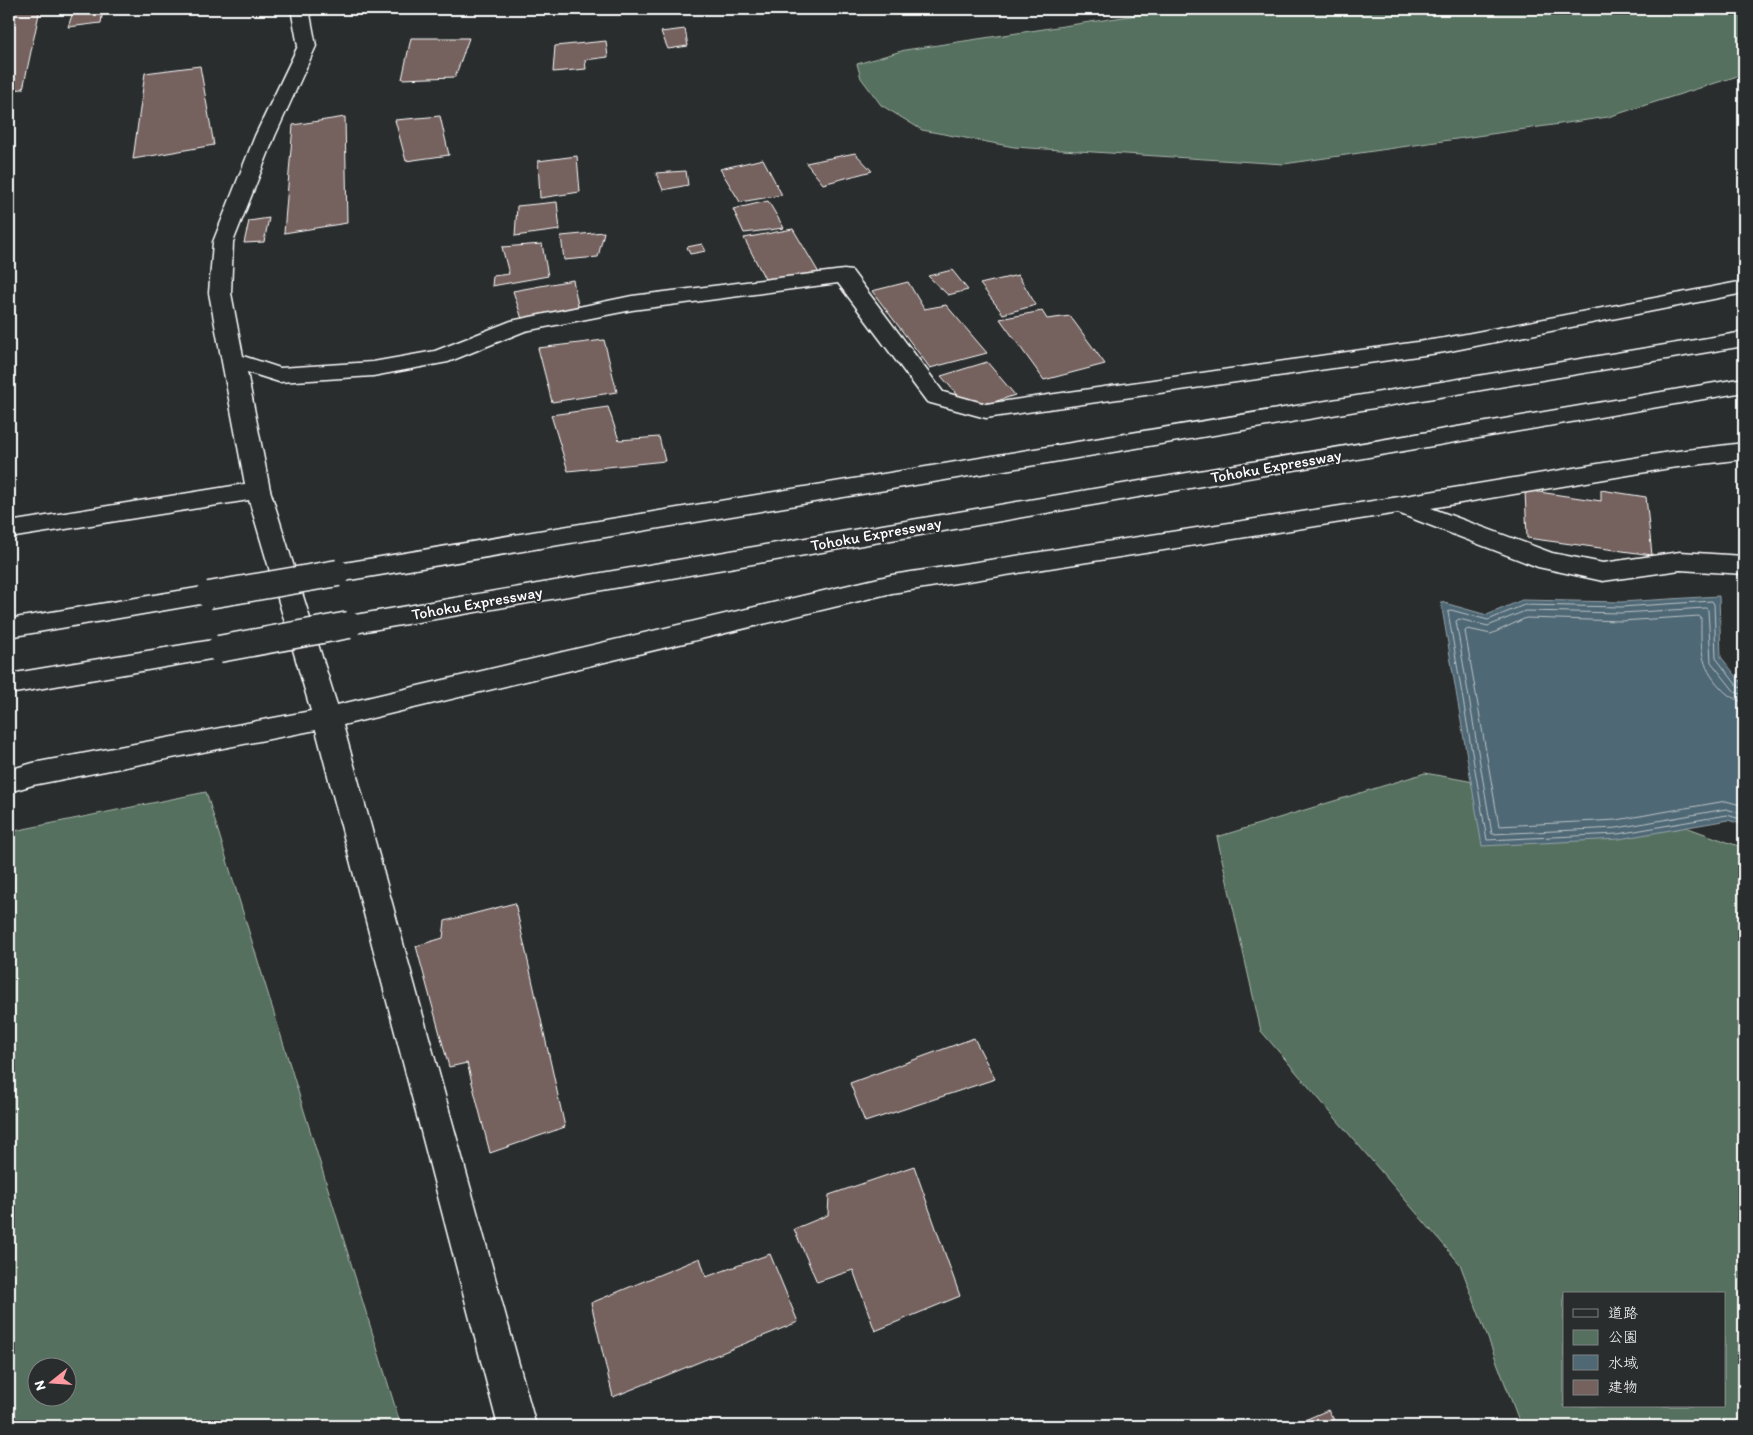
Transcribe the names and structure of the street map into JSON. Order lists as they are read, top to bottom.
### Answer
{
  "streets": {
    "main road": ["Tohoku Expressway"]
  },
  "legend": [
    "道路",
    "公園",
    "水域",
    "建物"
  ],
  "north": "left"
}
